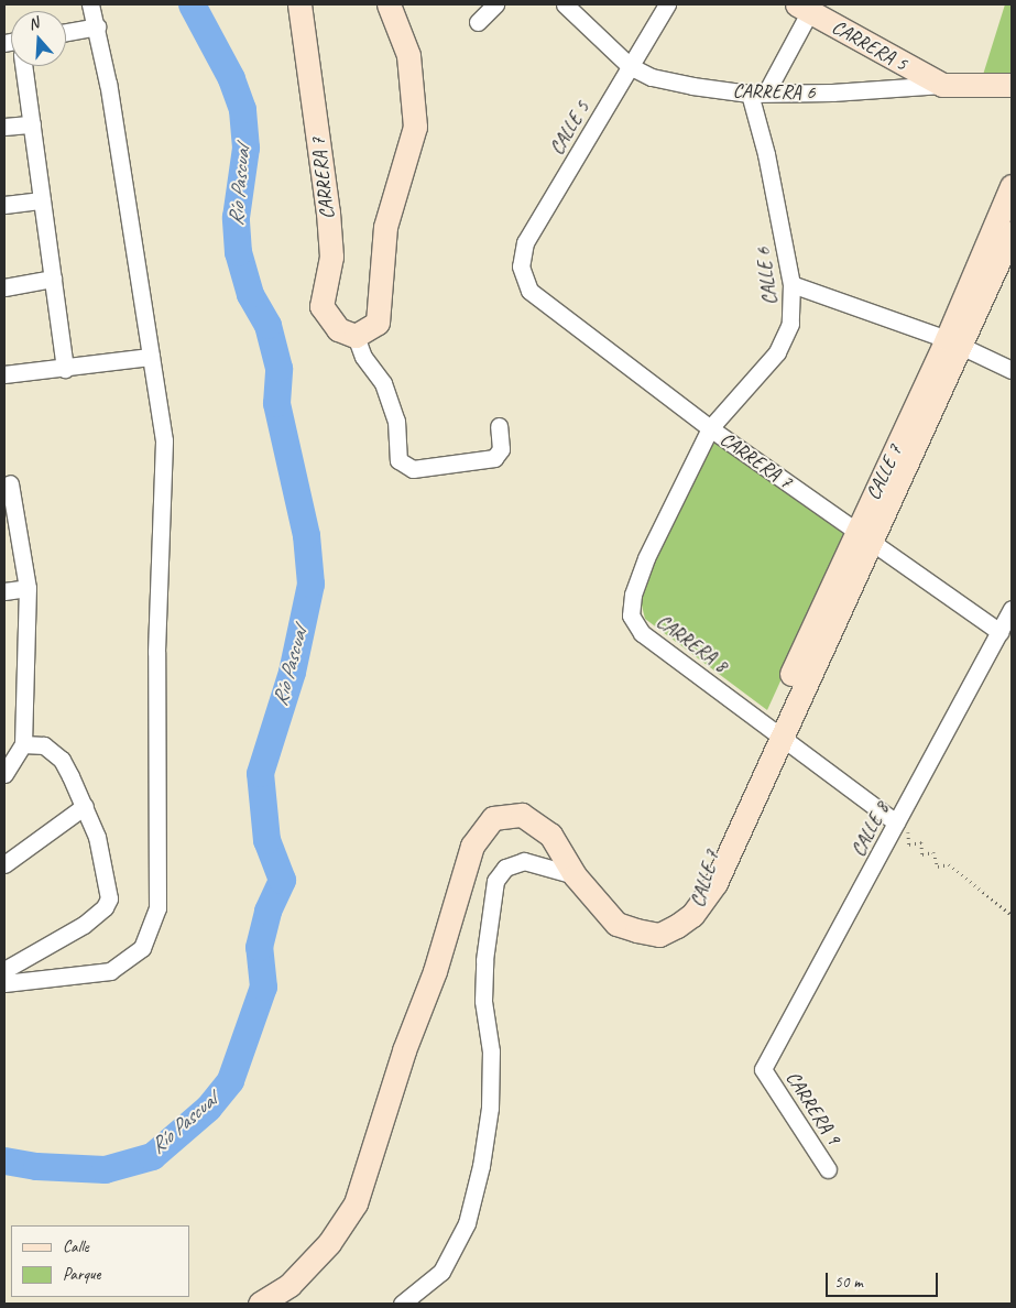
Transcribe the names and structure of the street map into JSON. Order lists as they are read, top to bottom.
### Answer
{
  "streets": {
    "main road": [
      "CARRERA 5",
      "CARRERA 6",
      "CARRERA 7",
      "CALLE 7"
    ],
    "street": [
      "CALLE 5",
      "CALLE 6",
      "CARRERA 8",
      "CALLE 8",
      "CARRERA 9"
    ]
  },
  "crossings": [
    ["CARRERA 5", "CARRERA 6"],
    ["CARRERA 6", "CALLE 5"],
    ["CARRERA 6", "CALLE 6"],
    ["CALLE 5", "CARRERA 7"],
    ["CARRERA 7", "CALLE 6"],
    ["CARRERA 7", "CALLE 7"],
    ["CARRERA 7", "CARRERA 8"],
    ["CARRERA 7", "CALLE 8"],
    ["CALLE 6", "CARRERA 8"],
    ["CALLE 7", "CARRERA 8"],
    ["CARRERA 8", "CALLE 8"],
    ["CALLE 8", "CARRERA 9"]
  ],
  "water": ["Río Pascual"],
  "legend": ["Calle", "Parque"],
  "scale_bar": "50 m",
  "north": "top"
}
